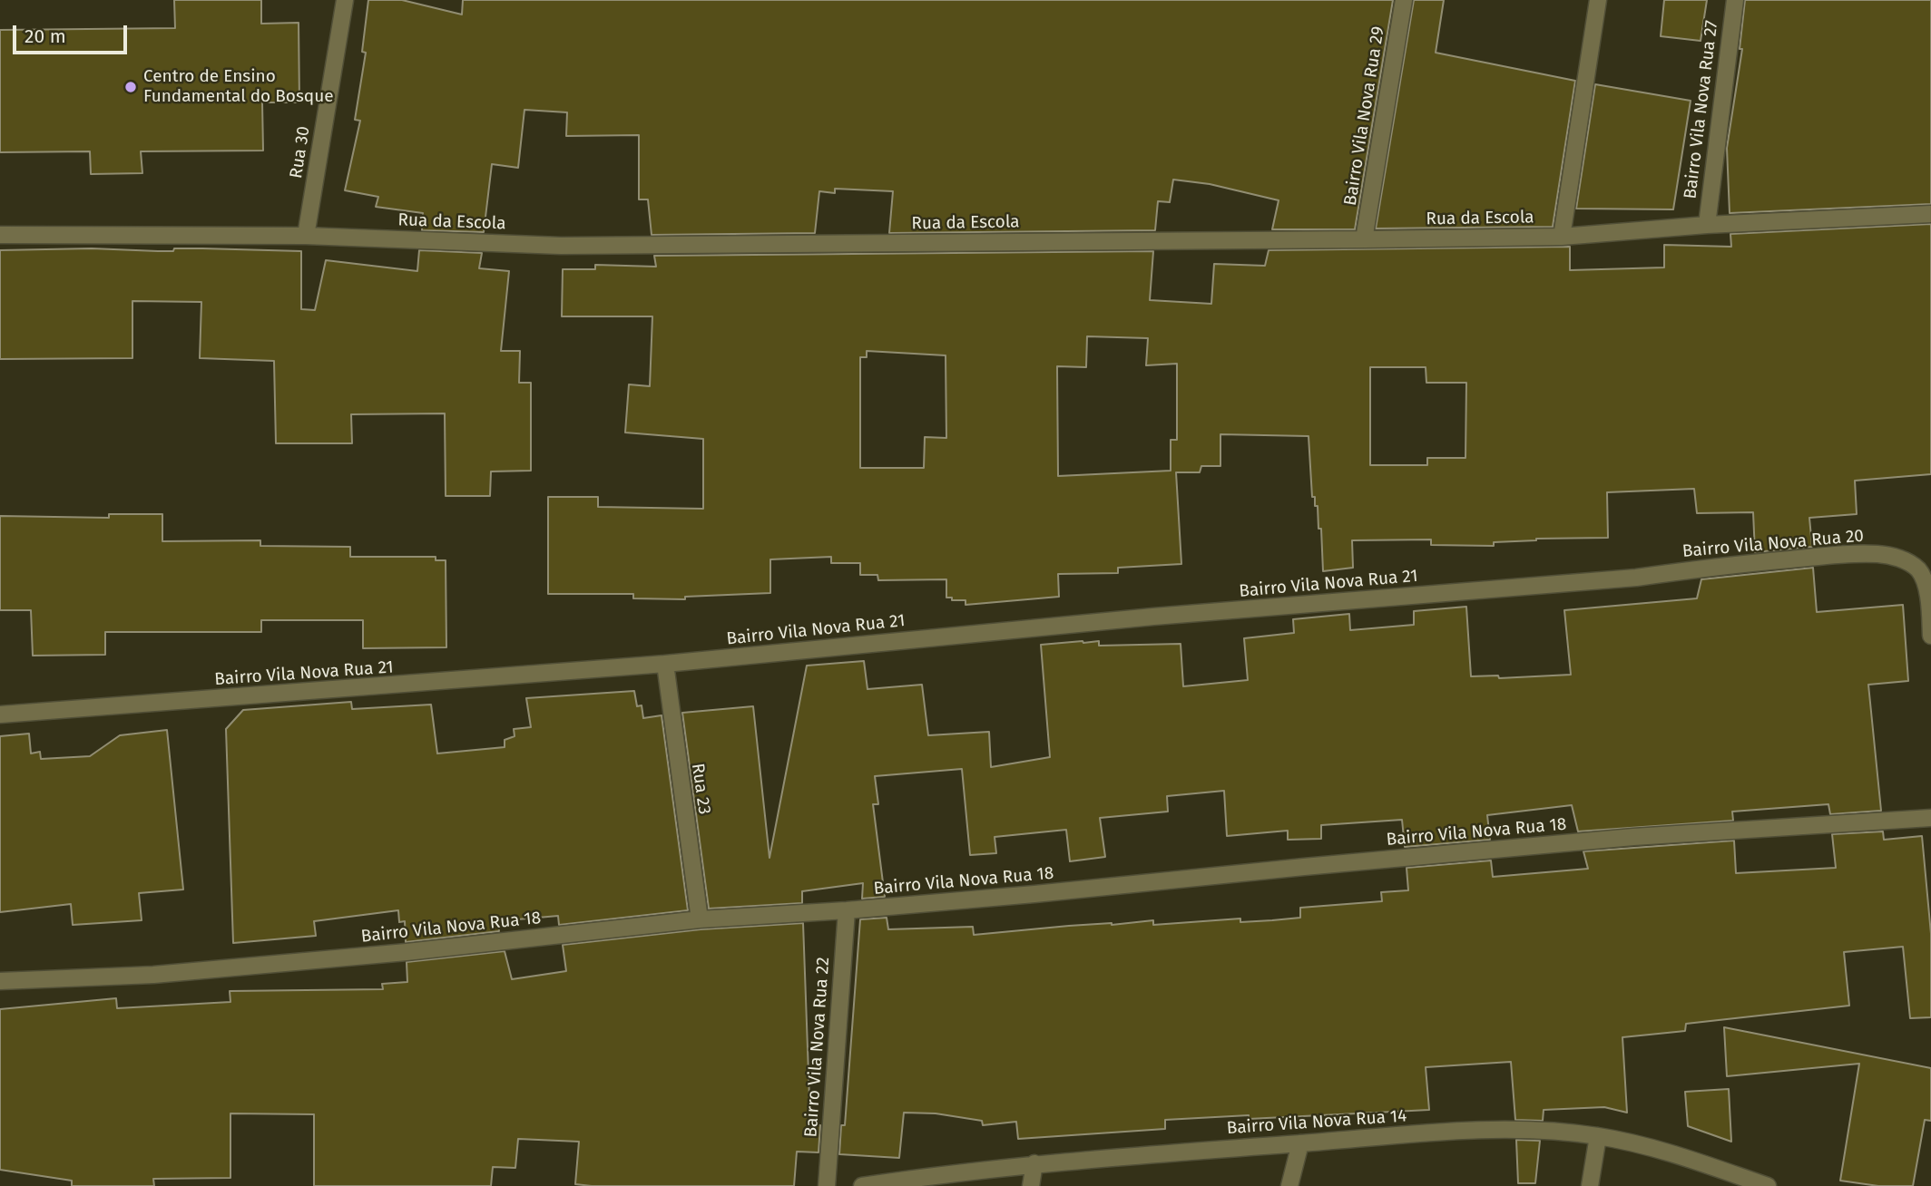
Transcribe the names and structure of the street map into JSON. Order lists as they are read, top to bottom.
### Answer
{
  "streets": {
    "street": [
      "Bairro Vila Nova Rua 27",
      "Bairro Vila Nova Rua 29",
      "Rua 30",
      "Rua da Escola",
      "Bairro Vila Nova Rua 20",
      "Bairro Vila Nova Rua 21",
      "Rua 23",
      "Bairro Vila Nova Rua 18",
      "Bairro Vila Nova Rua 22",
      "Bairro Vila Nova Rua 14"
    ]
  },
  "crossings": [
    ["Bairro Vila Nova Rua 27", "Rua da Escola"],
    ["Bairro Vila Nova Rua 29", "Rua da Escola"],
    ["Rua 30", "Rua da Escola"],
    ["Bairro Vila Nova Rua 20", "Bairro Vila Nova Rua 21"],
    ["Bairro Vila Nova Rua 21", "Rua 23"],
    ["Rua 23", "Bairro Vila Nova Rua 18"],
    ["Bairro Vila Nova Rua 18", "Bairro Vila Nova Rua 22"]
  ],
  "places": ["Centro de Ensino Fundamental do Bosque"],
  "scale_bar": "20 m"
}
